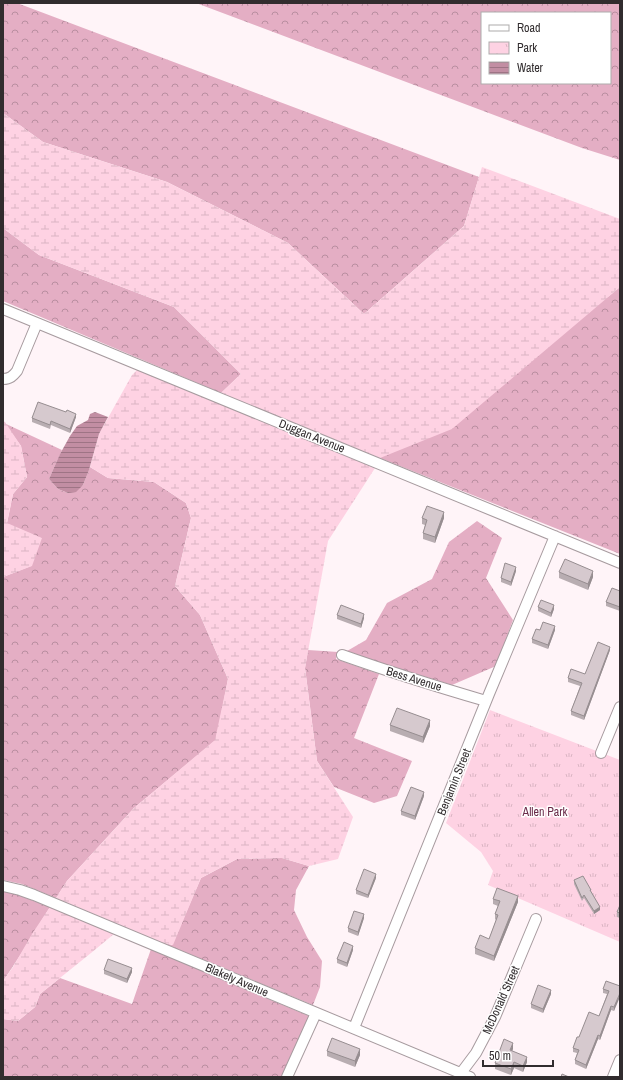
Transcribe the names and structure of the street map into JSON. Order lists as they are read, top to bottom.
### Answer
{
  "streets": {
    "street": [
      "Duggan Avenue",
      "Bess Avenue",
      "Benjamin Street",
      "Blakely Avenue",
      "McDonald Street"
    ]
  },
  "crossings": [
    ["Duggan Avenue", "Benjamin Street"],
    ["Bess Avenue", "Benjamin Street"],
    ["Benjamin Street", "Blakely Avenue"],
    ["Blakely Avenue", "McDonald Street"]
  ],
  "parks": ["Allen Park"],
  "legend": ["Road", "Park", "Water"],
  "scale_bar": "50 m"
}
